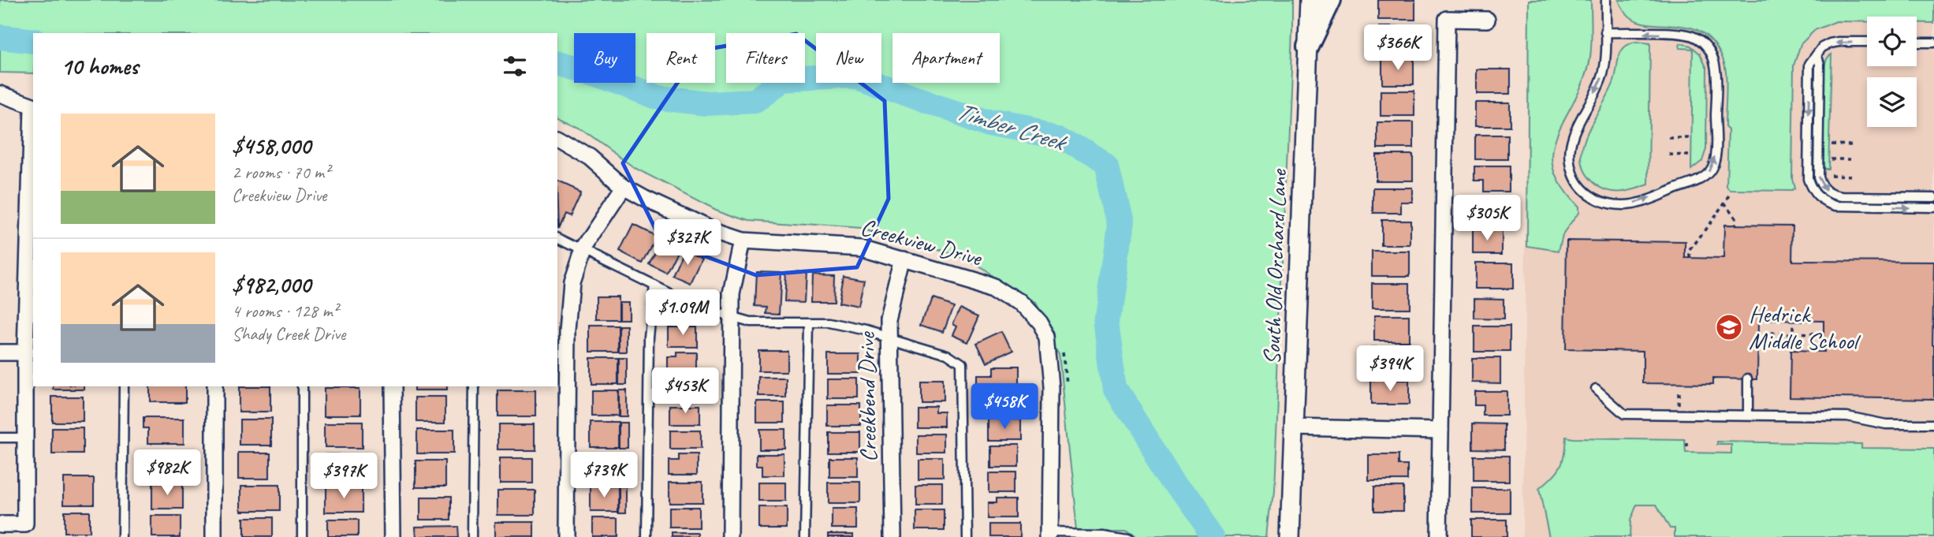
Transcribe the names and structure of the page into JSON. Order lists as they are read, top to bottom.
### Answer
{
  "streets": {
    "street": ["Creekview Drive", "South Old Orchard Lane", "Creekbend Drive"]
  },
  "crossings": [
    ["Creekview Drive", "Creekbend Drive"]
  ],
  "water": ["Timber Creek"],
  "places": {
    "school or university": ["Hedrick Middle School"]
  },
  "page": {
    "price": [
      "$366K",
      "$305K",
      "$327K",
      "$1.09M",
      "$394K",
      "$453K",
      "$458K",
      "$982K",
      "$739K",
      "$397K"
    ],
    "chip": [
      "Buy",
      "Rent",
      "Filters",
      "New",
      "Apartment"
    ],
    "heading": "10 homes",
    "list": [
      {
        "name": "$458,000",
        "note": "2 rooms · 70 m² · Creekview Drive"
      },
      {
        "name": "$982,000",
        "note": "4 rooms · 128 m² · Shady Creek Drive"
      }
    ]
  }
}
